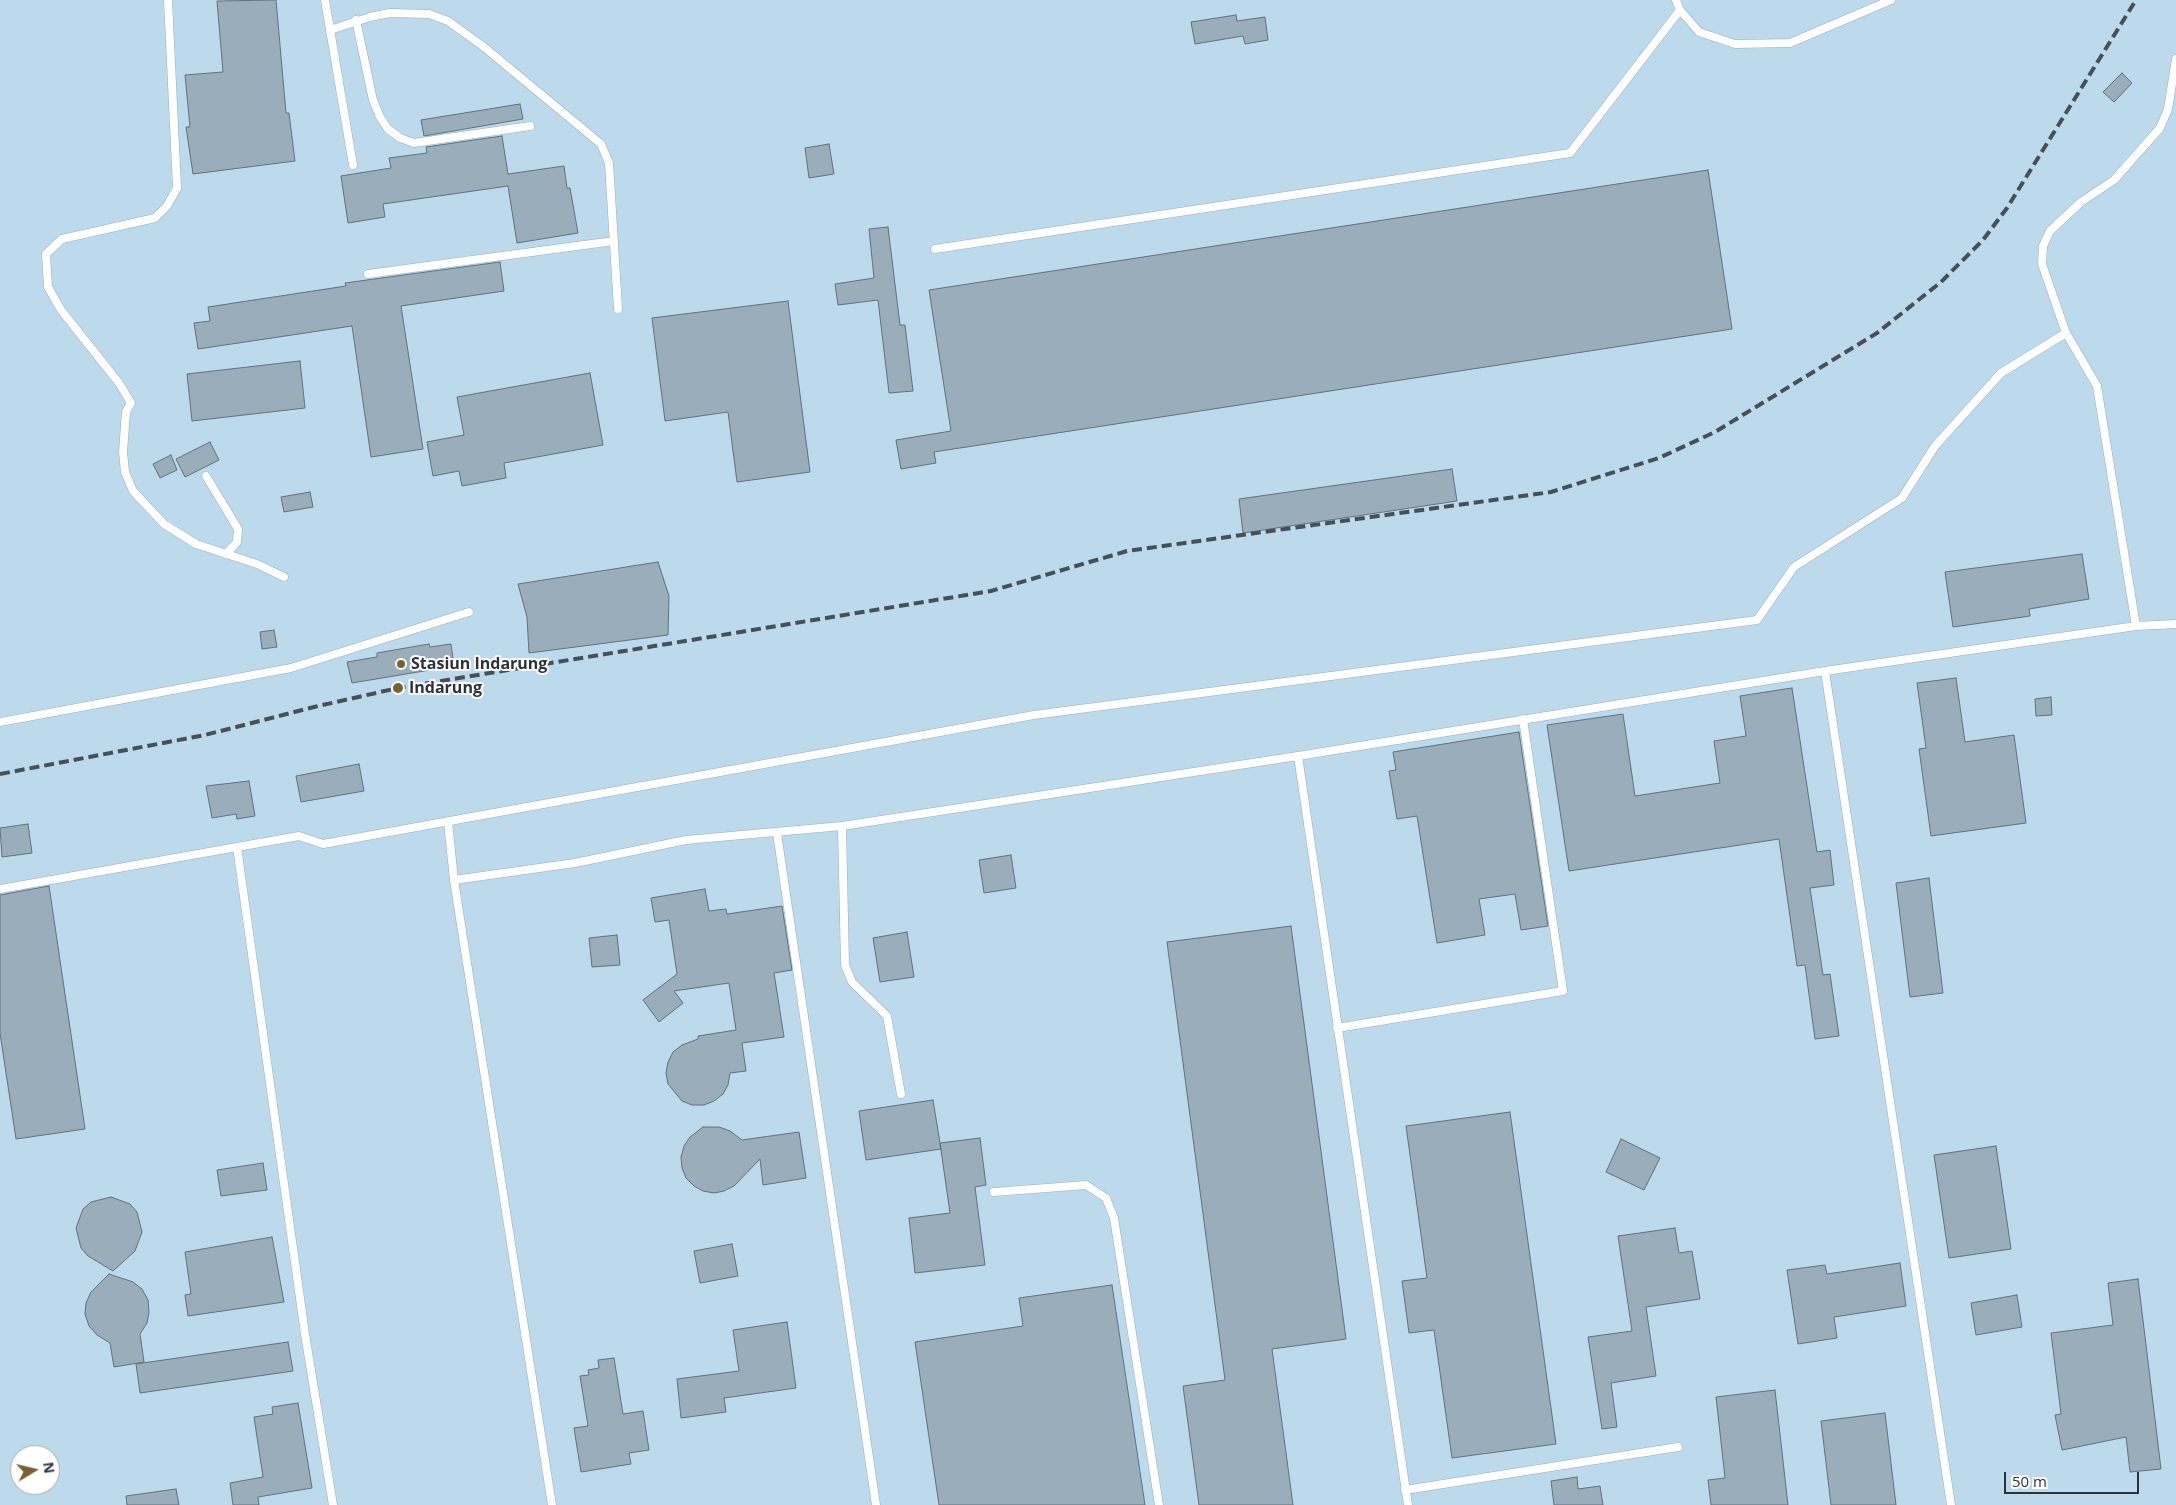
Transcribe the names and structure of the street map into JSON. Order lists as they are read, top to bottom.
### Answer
{
  "places": ["Stasiun Indarung", "Indarung"],
  "scale_bar": "50 m",
  "north": "right"
}
